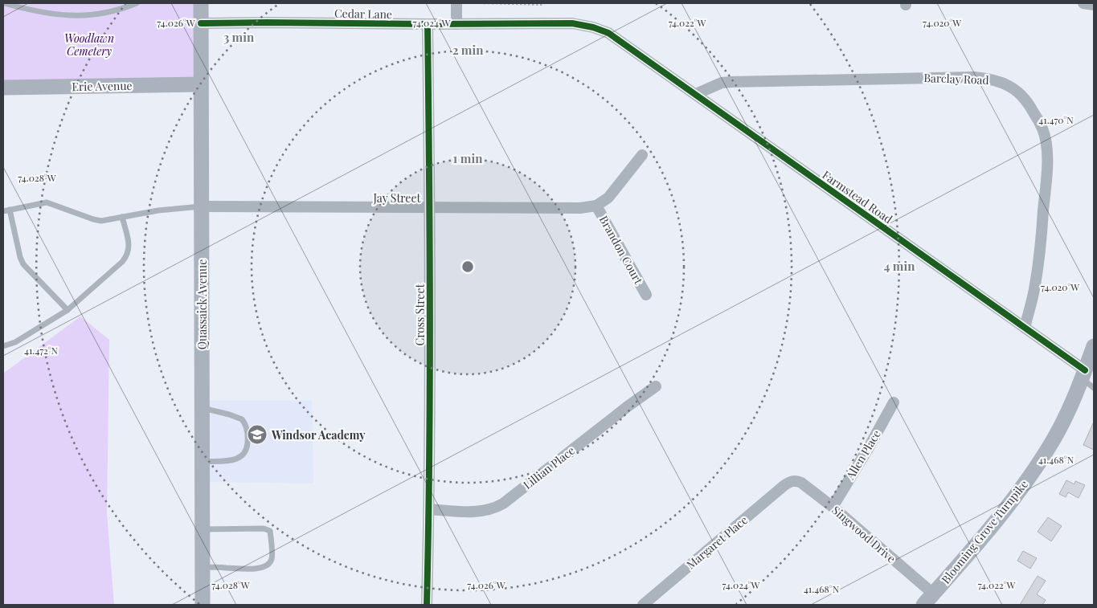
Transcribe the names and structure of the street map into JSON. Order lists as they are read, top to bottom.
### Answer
{
  "streets": {
    "main road": ["Erie Avenue", "Quassaick Avenue", "Blooming Grove Turnpike"],
    "street": [
      "Cedar Lane",
      "Barclay Road",
      "Farmstead Road",
      "Jay Street",
      "Brandon Court",
      "Cross Street",
      "Allen Place",
      "Lillian Place",
      "Singwood Drive",
      "Margaret Place"
    ]
  },
  "crossings": [
    ["Cedar Lane", "Farmstead Road"],
    ["Cedar Lane", "Quassaick Avenue"],
    ["Cedar Lane", "Cross Street"],
    ["Barclay Road", "Farmstead Road"],
    ["Erie Avenue", "Quassaick Avenue"],
    ["Farmstead Road", "Blooming Grove Turnpike"],
    ["Jay Street", "Brandon Court"],
    ["Jay Street", "Quassaick Avenue"],
    ["Jay Street", "Cross Street"],
    ["Cross Street", "Lillian Place"],
    ["Allen Place", "Singwood Drive"],
    ["Blooming Grove Turnpike", "Singwood Drive"],
    ["Singwood Drive", "Margaret Place"]
  ],
  "parks": ["Woodlawn Cemetery"],
  "places": {
    "school or university": ["Windsor Academy"]
  },
  "coordinates": [
    "74.024°W",
    "74.022°W",
    "74.020°W",
    "74.026°W",
    "41.470°N",
    "74.028°W",
    "41.472°N",
    "41.468°N"
  ],
  "rings": [
    "3 min",
    "2 min",
    "1 min",
    "4 min"
  ]
}
